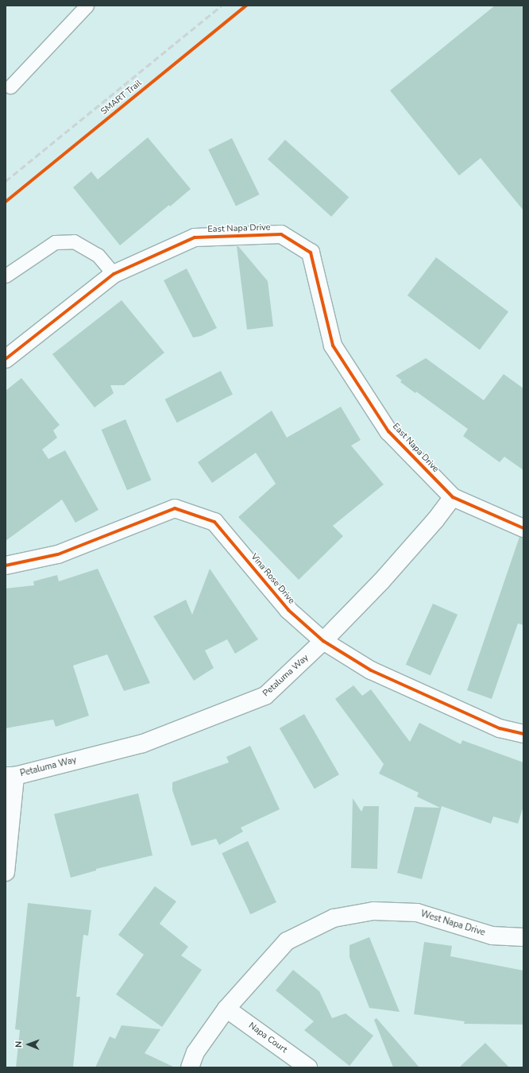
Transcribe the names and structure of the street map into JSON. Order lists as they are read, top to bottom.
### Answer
{
  "streets": {
    "street": [
      "East Napa Drive",
      "Vina Rose Drive",
      "Petaluma Way",
      "West Napa Drive",
      "Napa Court"
    ],
    "cycle path": ["SMART Trail"]
  },
  "crossings": [
    ["East Napa Drive", "Petaluma Way"],
    ["Vina Rose Drive", "Petaluma Way"],
    ["West Napa Drive", "Napa Court"]
  ],
  "north": "left"
}
